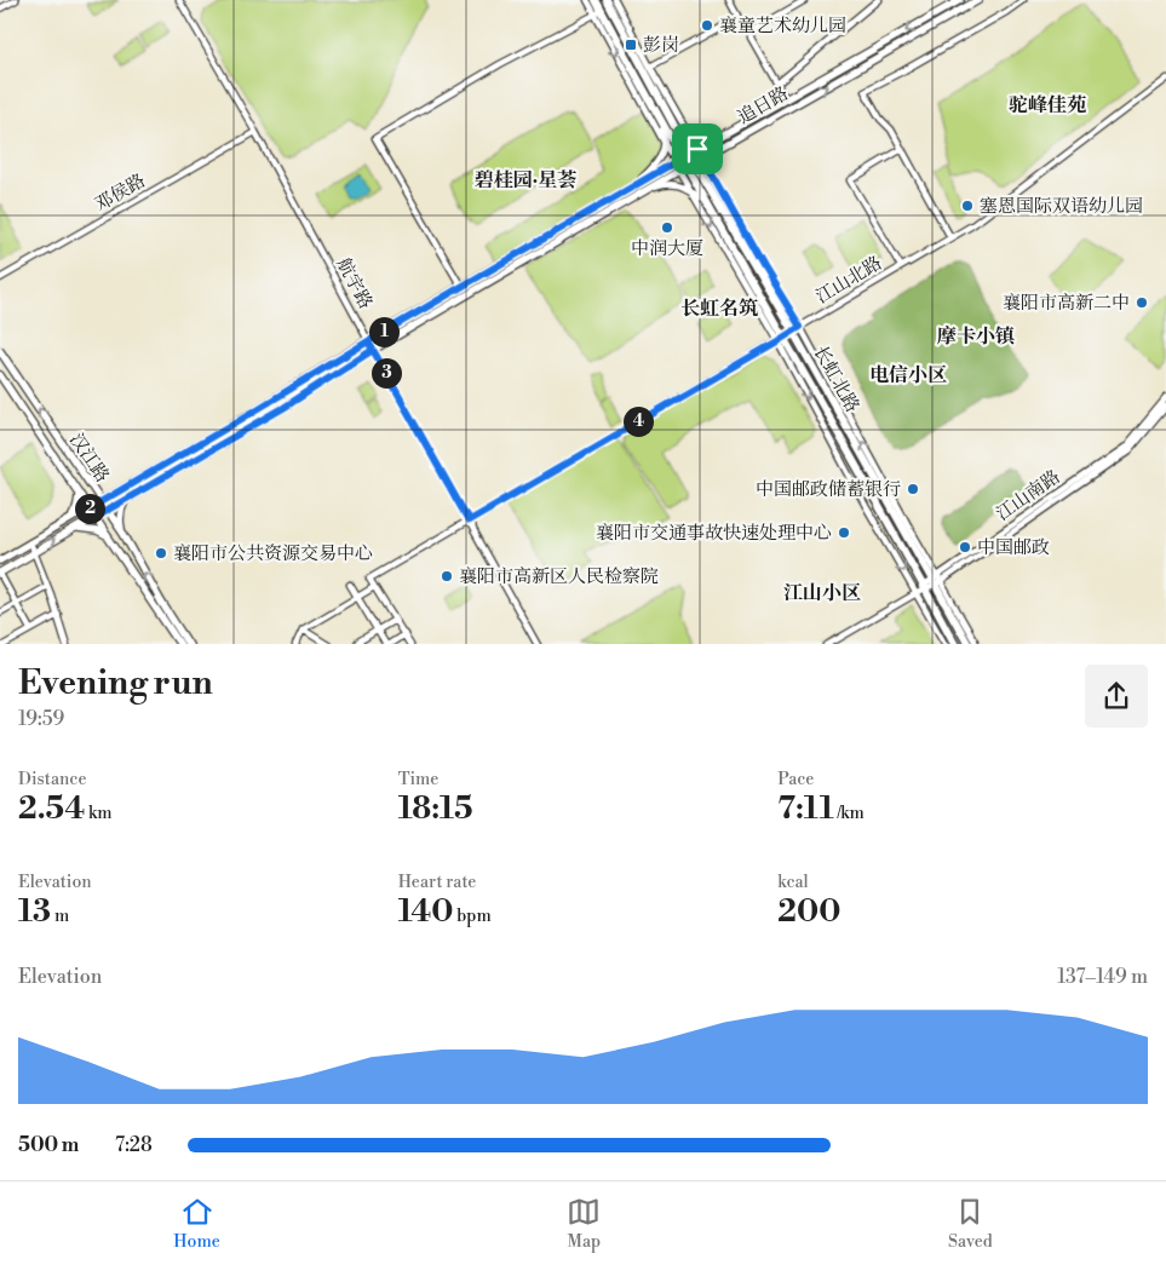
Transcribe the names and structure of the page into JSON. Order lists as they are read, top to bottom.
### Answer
{
  "streets": {
    "highway": ["长虹北路"],
    "main road": ["追日路", "汉江路"],
    "street": [
      "邓侯路",
      "江山北路",
      "航宇路",
      "江山南路"
    ]
  },
  "crossings": [
    ["追日路", "航宇路"],
    ["追日路", "长虹北路"],
    ["追日路", "汉江路"],
    ["邓侯路", "航宇路"],
    ["江山北路", "航宇路"],
    ["江山北路", "长虹北路"],
    ["长虹北路", "江山南路"]
  ],
  "districts": [
    "驼峰佳苑",
    "碧桂园·星荟",
    "长虹名筑",
    "摩卡小镇",
    "电信小区",
    "江山小区"
  ],
  "places": {
    "other": [
      "襄童艺术幼儿园",
      "塞恩国际双语幼儿园",
      "中润大厦",
      "襄阳市高新二中",
      "中国邮政储蓄银行",
      "襄阳市交通事故快速处理中心",
      "中国邮政",
      "襄阳市公共资源交易中心",
      "襄阳市高新区人民检察院"
    ],
    "transit": ["彭岗"]
  },
  "page": {
    "pins": [
      "1",
      "3",
      "4",
      "2"
    ],
    "heading": ["Evening run", "19:59"],
    "stats": [
      ["Distance", "2.54 km"],
      ["Time", "18:15"],
      ["Pace", "7:11 /km"],
      ["Elevation", "13 m"],
      ["Heart rate", "140 bpm"],
      ["kcal", "200"]
    ],
    "chart": ["Elevation", "137–149 m"],
    "list": [
      {
        "name": "500 m",
        "note": "7:28"
      }
    ],
    "tabs": ["Home", "Map", "Saved"]
  }
}
